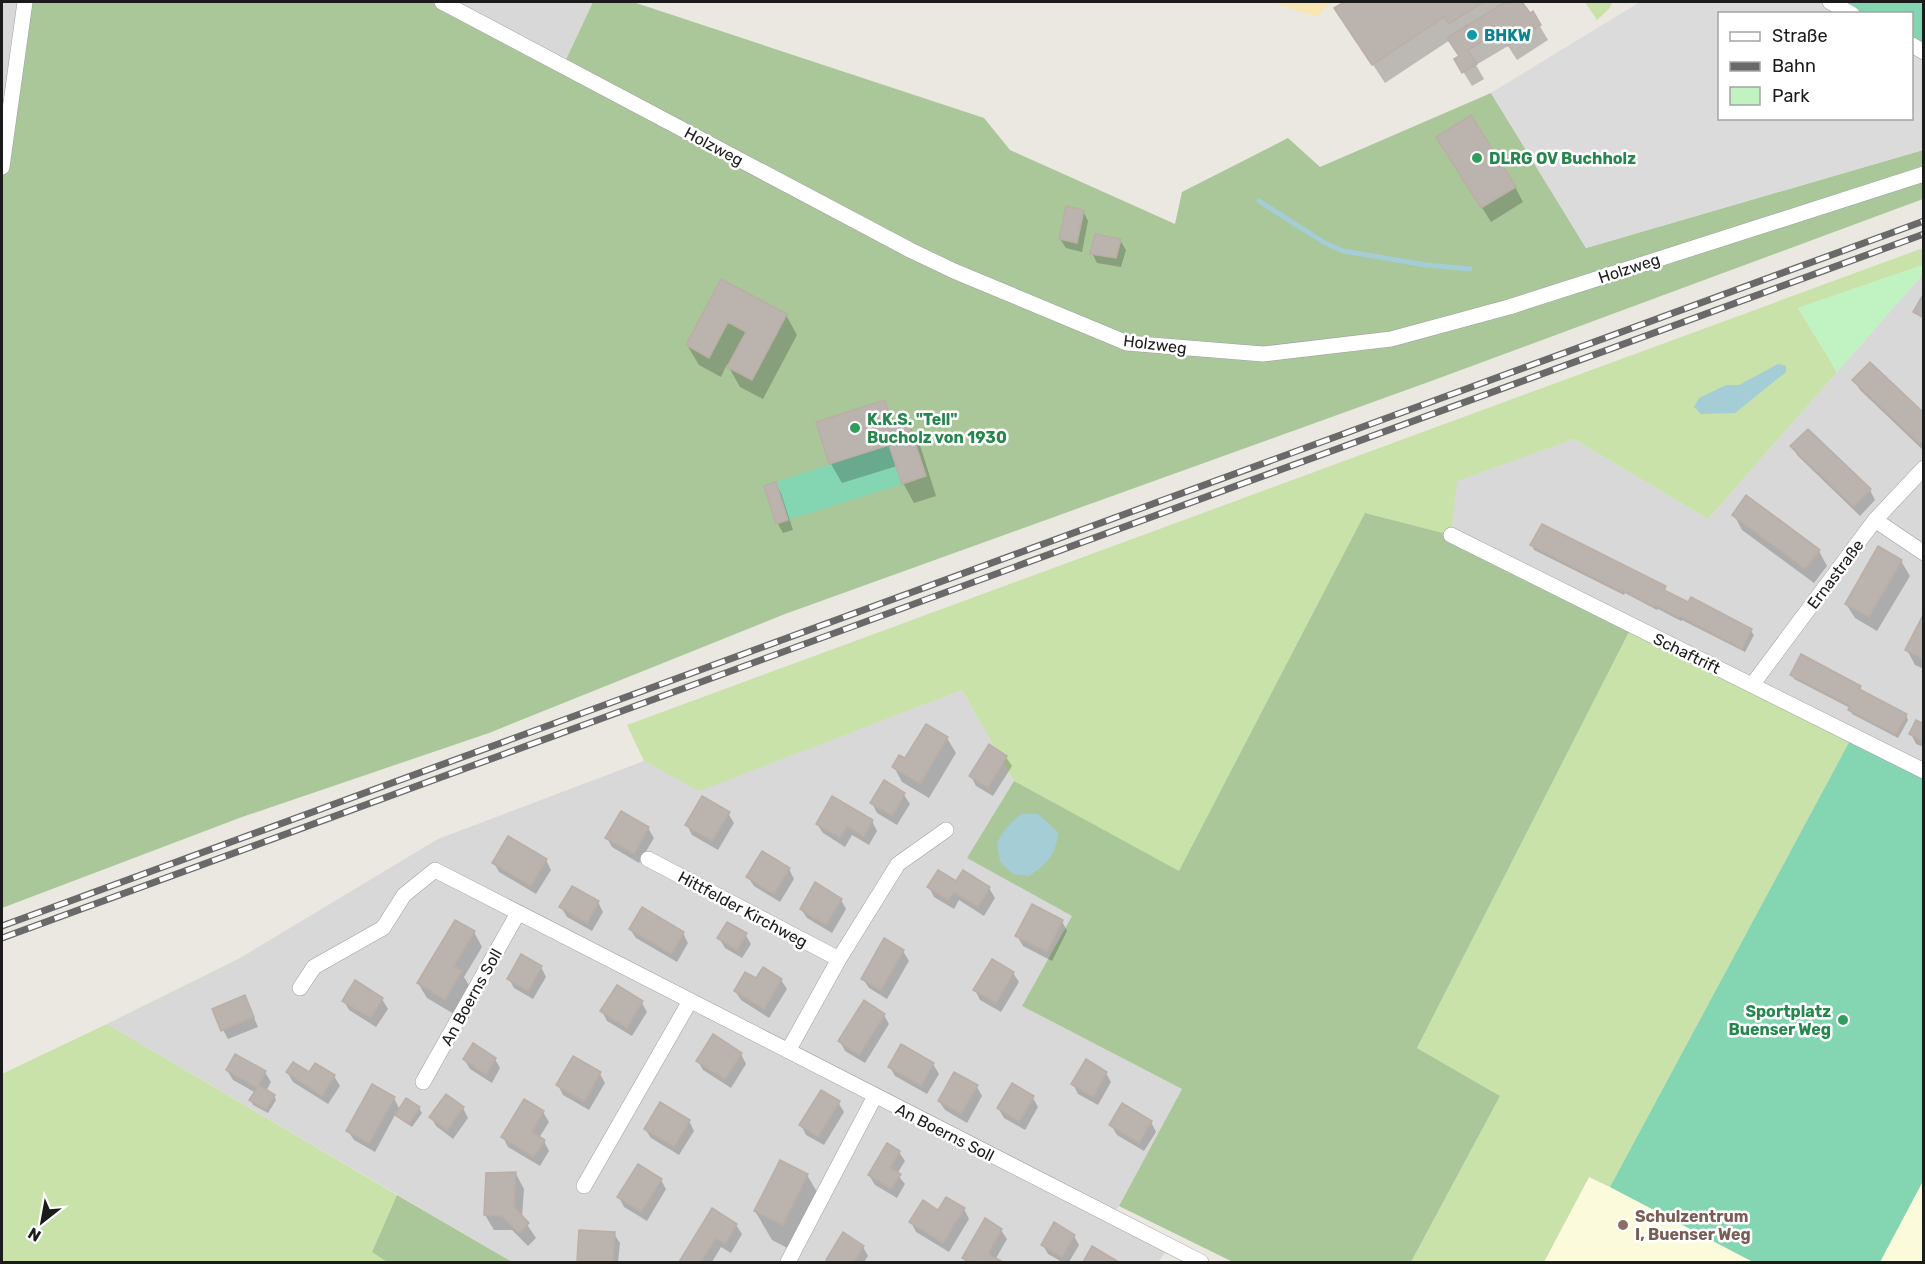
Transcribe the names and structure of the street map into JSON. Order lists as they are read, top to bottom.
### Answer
{
  "streets": {
    "street": [
      "Holzweg",
      "Ernastraße",
      "Schaftrift",
      "Hittfelder Kirchweg",
      "An Boerns Soll"
    ]
  },
  "crossings": [
    ["Ernastraße", "Schaftrift"]
  ],
  "places": [
    "BHKW",
    "DLRG OV Buchholz",
    "K.K.S. \"Tell\" Bucholz von 1930",
    "Sportplatz Buenser Weg",
    "Schulzentrum I, Buenser Weg"
  ],
  "legend": ["Straße", "Bahn", "Park"],
  "north": "bottom left"
}
